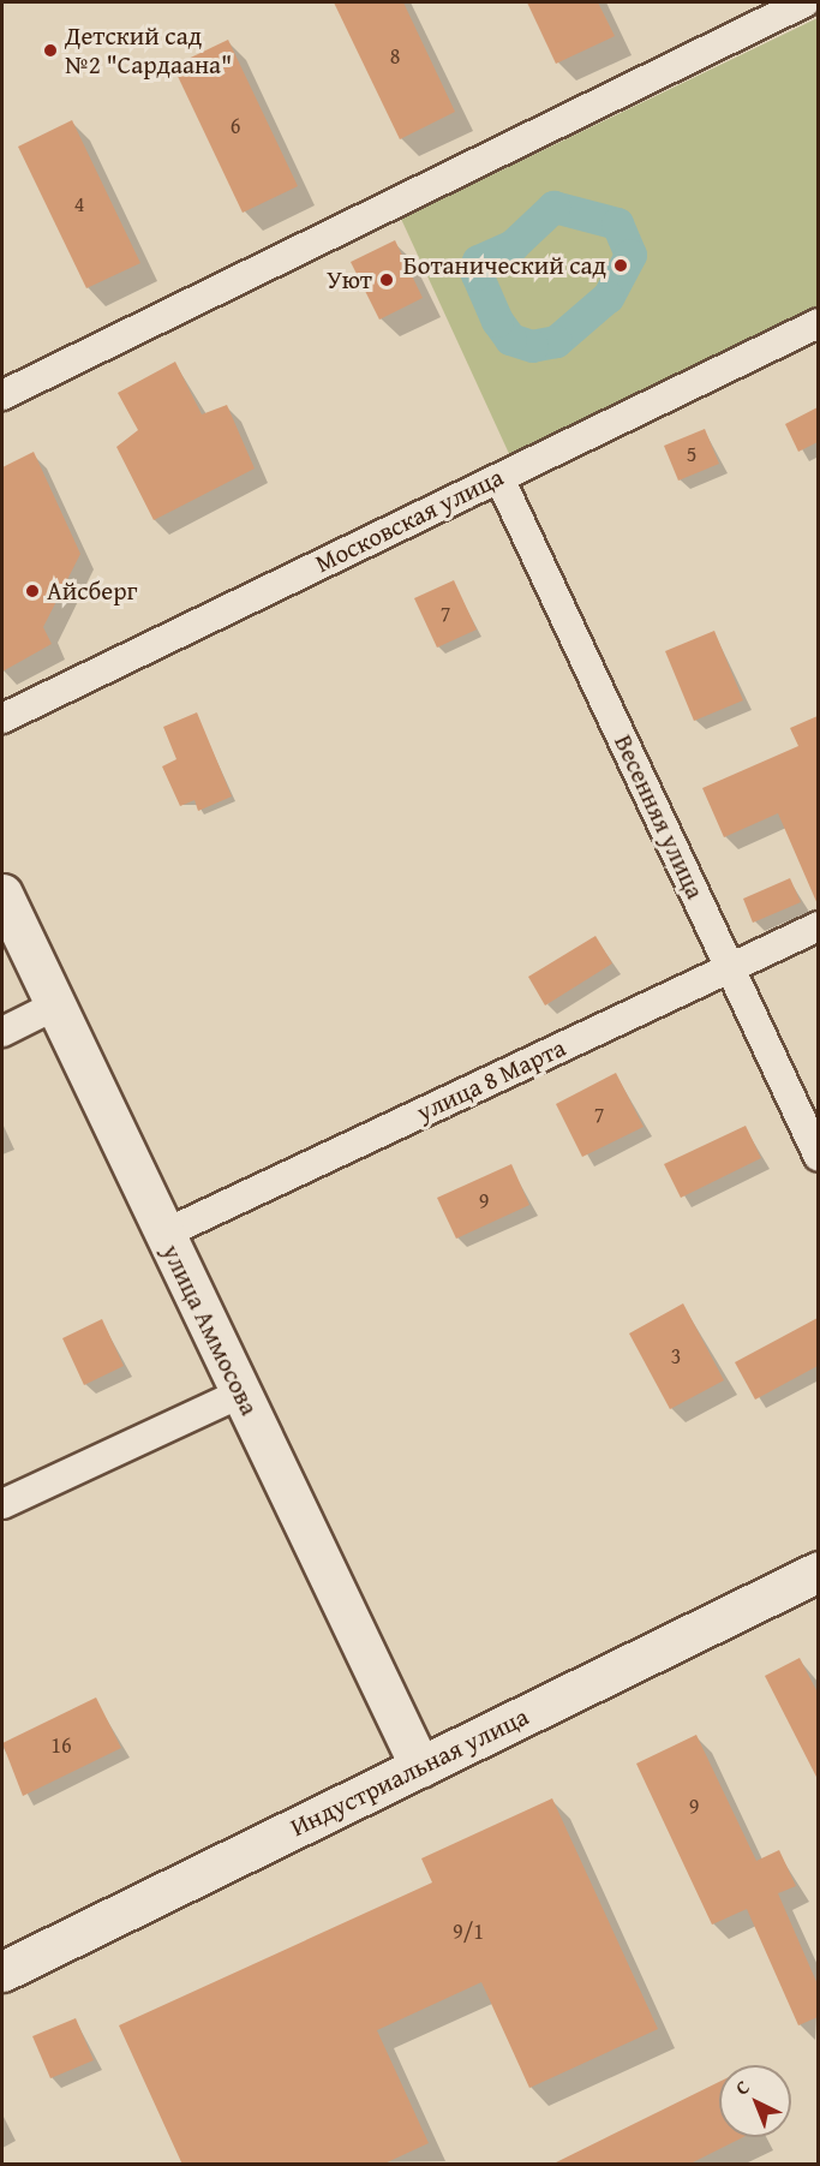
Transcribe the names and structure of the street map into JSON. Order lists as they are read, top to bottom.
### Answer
{
  "streets": {
    "main road": ["улица Аммосова", "Индустриальная улица"],
    "street": ["Московская улица", "Весенняя улица", "улица 8 Марта"]
  },
  "crossings": [
    ["Московская улица", "Весенняя улица"],
    ["Весенняя улица", "улица 8 Марта"],
    ["улица 8 Марта", "улица Аммосова"],
    ["улица Аммосова", "Индустриальная улица"]
  ],
  "places": [
    "Детский сад №2 \"Сардаана\"",
    "Ботанический сад",
    "Уют",
    "Айсберг"
  ],
  "house_numbers": [
    "8",
    "6",
    "4",
    "5",
    "7",
    "7",
    "9",
    "3",
    "16",
    "9",
    "9/1"
  ],
  "north": "top left"
}
